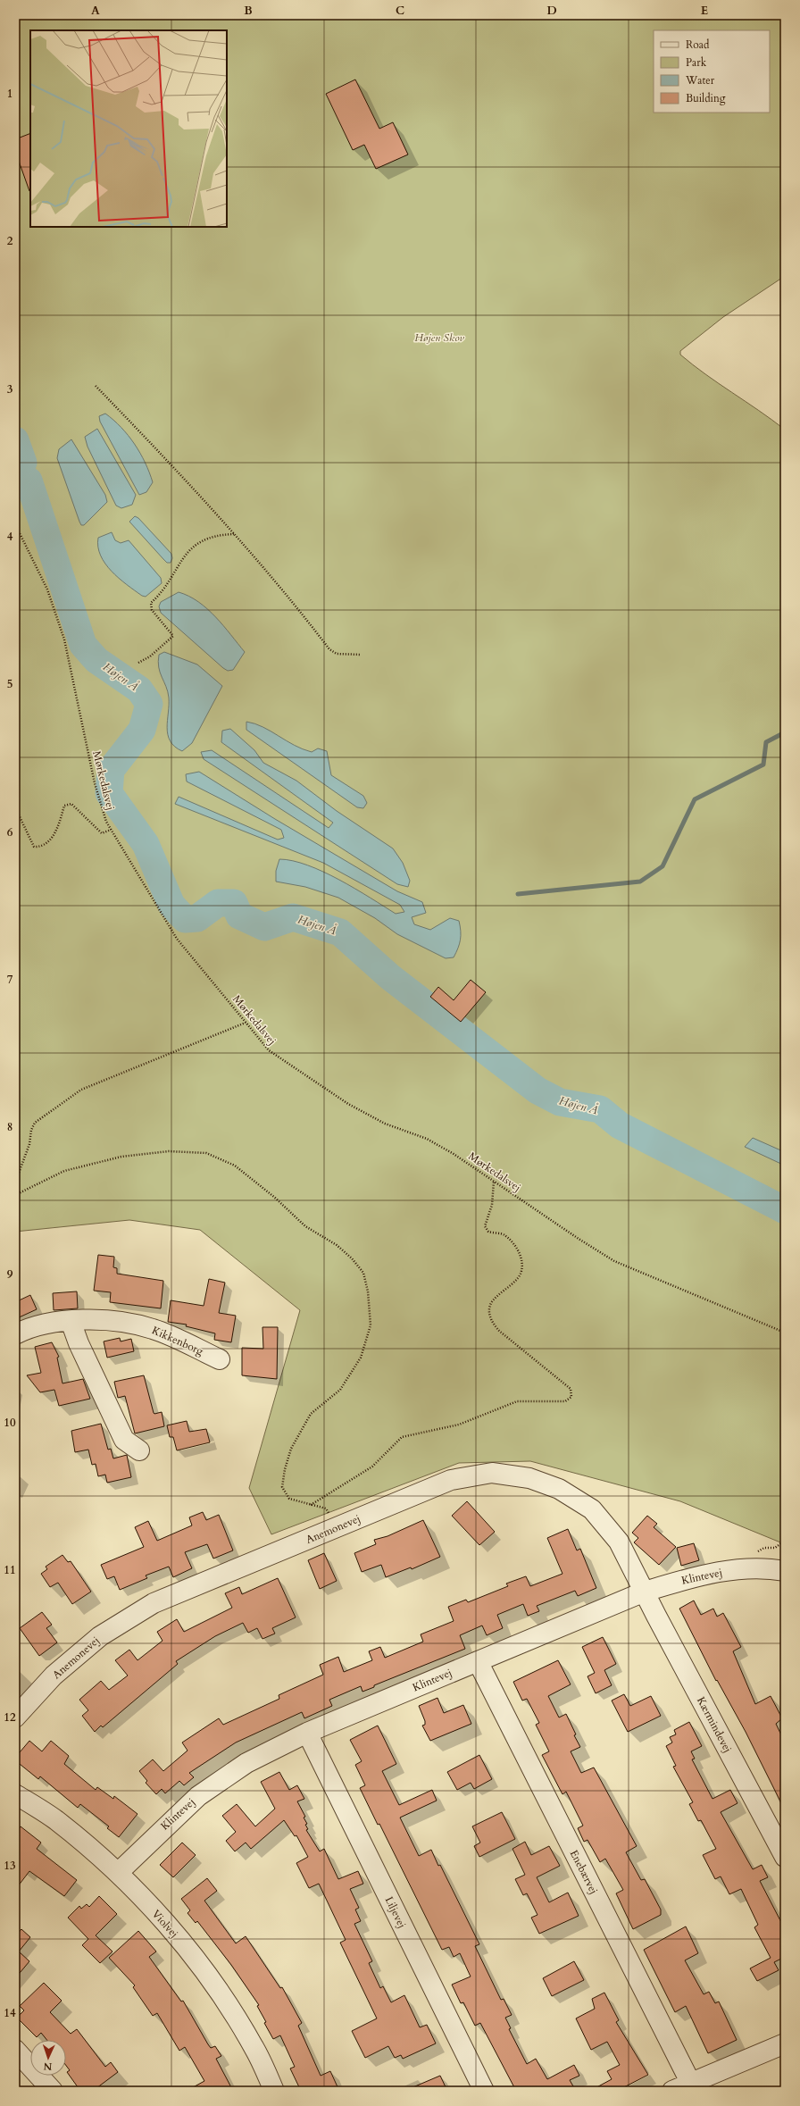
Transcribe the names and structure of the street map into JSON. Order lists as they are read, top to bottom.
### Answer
{
  "streets": {
    "street": [
      "Kikkenborg",
      "Anemonevej",
      "Klintevej",
      "Kærmindevej",
      "Enebærvej",
      "Liljevej",
      "Violvej"
    ],
    "path": ["Mørkedalsvej"]
  },
  "crossings": [
    ["Anemonevej", "Klintevej"],
    ["Anemonevej", "Kærmindevej"],
    ["Klintevej", "Kærmindevej"],
    ["Klintevej", "Enebærvej"],
    ["Klintevej", "Liljevej"],
    ["Klintevej", "Violvej"]
  ],
  "water": ["Højen Å"],
  "parks": ["Højen Skov"],
  "legend": [
    "Road",
    "Park",
    "Water",
    "Building"
  ],
  "north": "bottom",
  "grid": {
    "columns": [
      "A",
      "B",
      "C",
      "D",
      "E"
    ],
    "rows": [
      "1",
      "2",
      "3",
      "4",
      "5",
      "6",
      "7",
      "8",
      "9",
      "10",
      "11",
      "12",
      "13",
      "14"
    ]
  }
}
